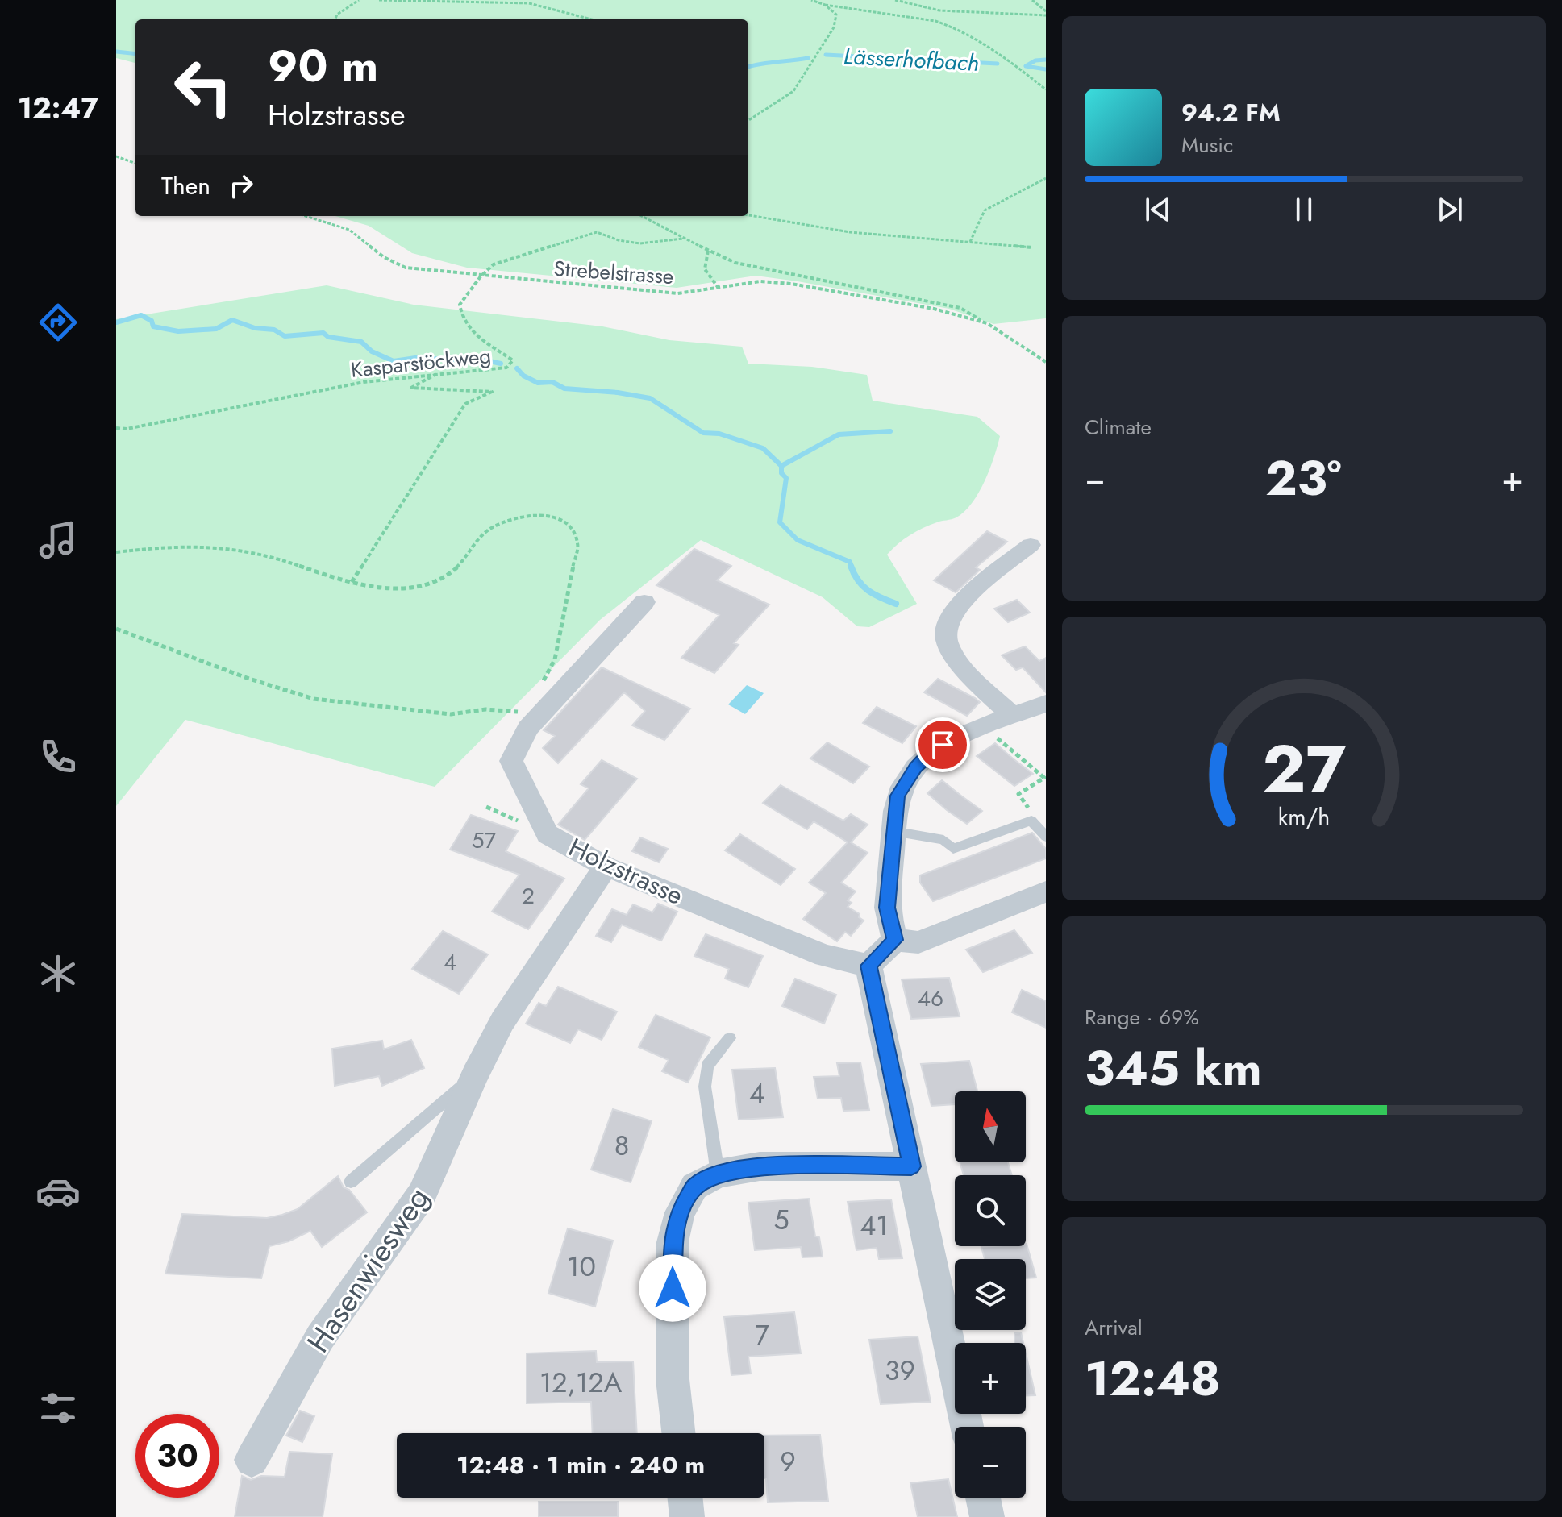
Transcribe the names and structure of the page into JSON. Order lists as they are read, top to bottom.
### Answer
{
  "streets": {
    "street": ["Holzstrasse", "Hasenwiesweg"],
    "path": ["Strebelstrasse", "Kasparstöckweg"]
  },
  "crossings": [
    ["Strebelstrasse", "Kasparstöckweg"],
    ["Holzstrasse", "Hasenwiesweg"]
  ],
  "water": ["Lässerhofbach"],
  "house_numbers": [
    "57",
    "2",
    "4",
    "46",
    "4",
    "8",
    "5",
    "41",
    "10",
    "7",
    "39",
    "12,12A",
    "9"
  ],
  "north": "top",
  "page": {
    "tabs": "12:47",
    "turn": ["90 m", "Holzstrasse"],
    "song": ["94.2 FM", "Music"],
    "then": "Then",
    "tile": [
      "Climate",
      ["Range · 69%", "345 km"],
      ["Arrival", "12:48"]
    ],
    "heat": ["−", "23°", "+"],
    "map_buttons": ["+", "−"],
    "limit": "30",
    "trip": "12:48 · 1 min · 240 m",
    "gauge": ["27", "km/h"]
  }
}
